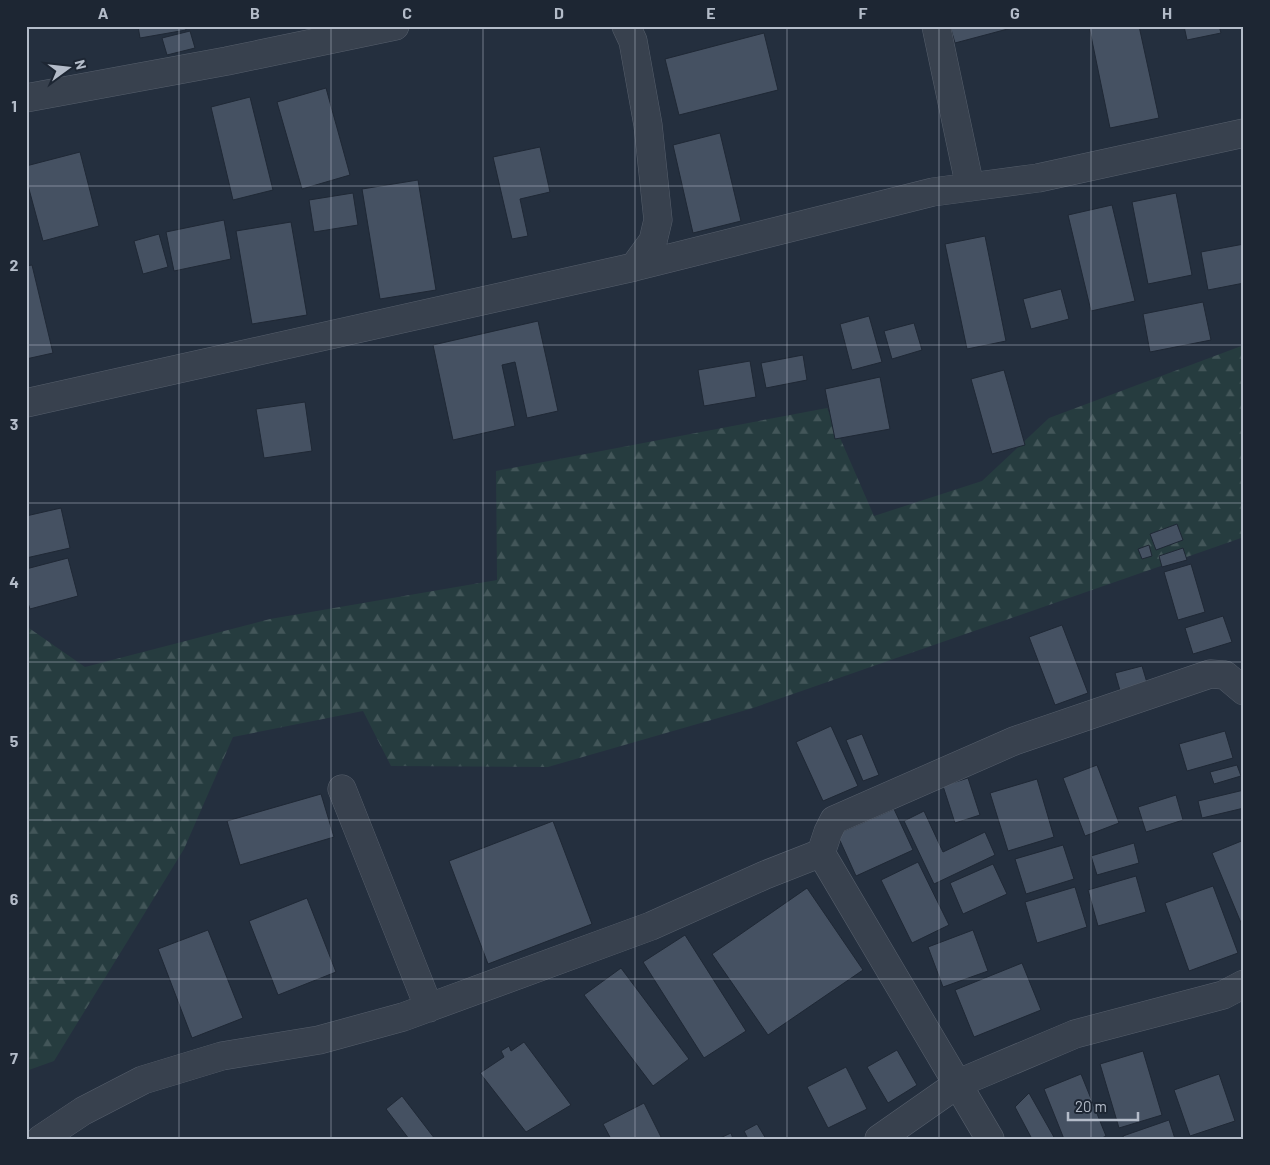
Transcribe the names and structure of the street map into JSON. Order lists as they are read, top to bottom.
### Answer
{
  "scale_bar": "20 m",
  "north": "right",
  "grid": {
    "columns": [
      "A",
      "B",
      "C",
      "D",
      "E",
      "F",
      "G",
      "H"
    ],
    "rows": [
      "1",
      "2",
      "3",
      "4",
      "5",
      "6",
      "7"
    ]
  }
}
